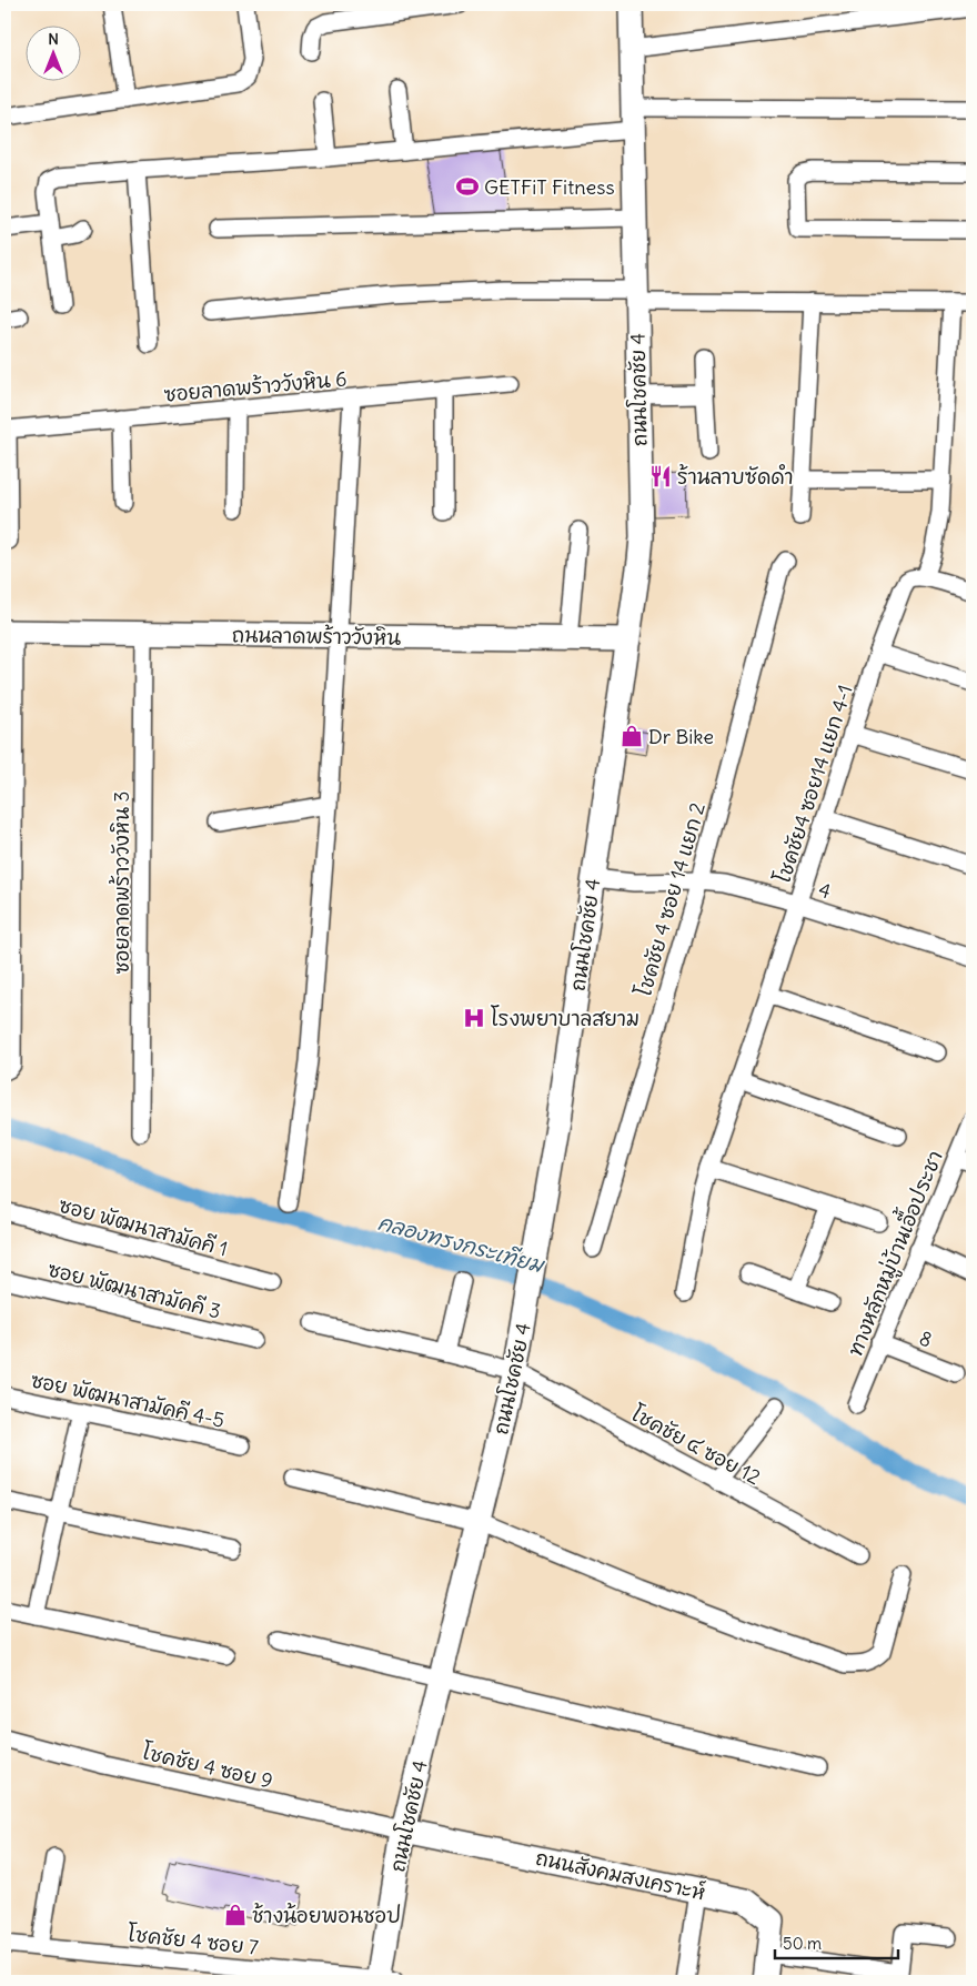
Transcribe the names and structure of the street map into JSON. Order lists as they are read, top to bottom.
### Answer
{
  "streets": {
    "main road": ["ถนนโชคชัย 4", "ถนนลาดพร้าววังหิน", "ถนนสังคมสงเคราะห์"],
    "street": [
      "ซอยลาดพร้าววังหิน 6",
      "โชคชัย4 ซอย14 แยก 4-1",
      "ซอยลาดพร้าววังหิน 3",
      "4",
      "โชคชัย 4 ซอย 14 แยก 2",
      "ซอย พัฒนาสามัคคี 1",
      "ทางหลักหมู่บ้านเอื้อประชา",
      "ซอย พัฒนาสามัคคี 3",
      "8",
      "ซอย พัฒนาสามัคคี 4-5",
      "โชคชัย ๔ ซอย 12",
      "โชคชัย 4 ซอย 9",
      "โชคชัย 4 ซอย 7"
    ]
  },
  "crossings": [
    ["ถนนโชคชัย 4", "ถนนลาดพร้าววังหิน"],
    ["ถนนโชคชัย 4", "4"],
    ["ถนนโชคชัย 4", "โชคชัย ๔ ซอย 12"],
    ["ถนนโชคชัย 4", "โชคชัย 4 ซอย 9"],
    ["ถนนโชคชัย 4", "ถนนสังคมสงเคราะห์"],
    ["ถนนโชคชัย 4", "โชคชัย 4 ซอย 7"],
    ["ถนนลาดพร้าววังหิน", "ซอยลาดพร้าววังหิน 3"],
    ["โชคชัย4 ซอย14 แยก 4-1", "4"],
    ["4", "โชคชัย 4 ซอย 14 แยก 2"],
    ["ทางหลักหมู่บ้านเอื้อประชา", "8"],
    ["โชคชัย 4 ซอย 9", "ถนนสังคมสงเคราะห์"]
  ],
  "water": ["คลองทรงกระเทียม"],
  "places": {
    "sports": ["GETFiT Fitness"],
    "restaurant": ["ร้านลาบซัดดำ"],
    "shop": ["Dr Bike", "ช้างน้อยพอนชอป"],
    "hospital": ["โรงพยาบาลสยาม"]
  },
  "scale_bar": "50 m",
  "north": "top"
}
